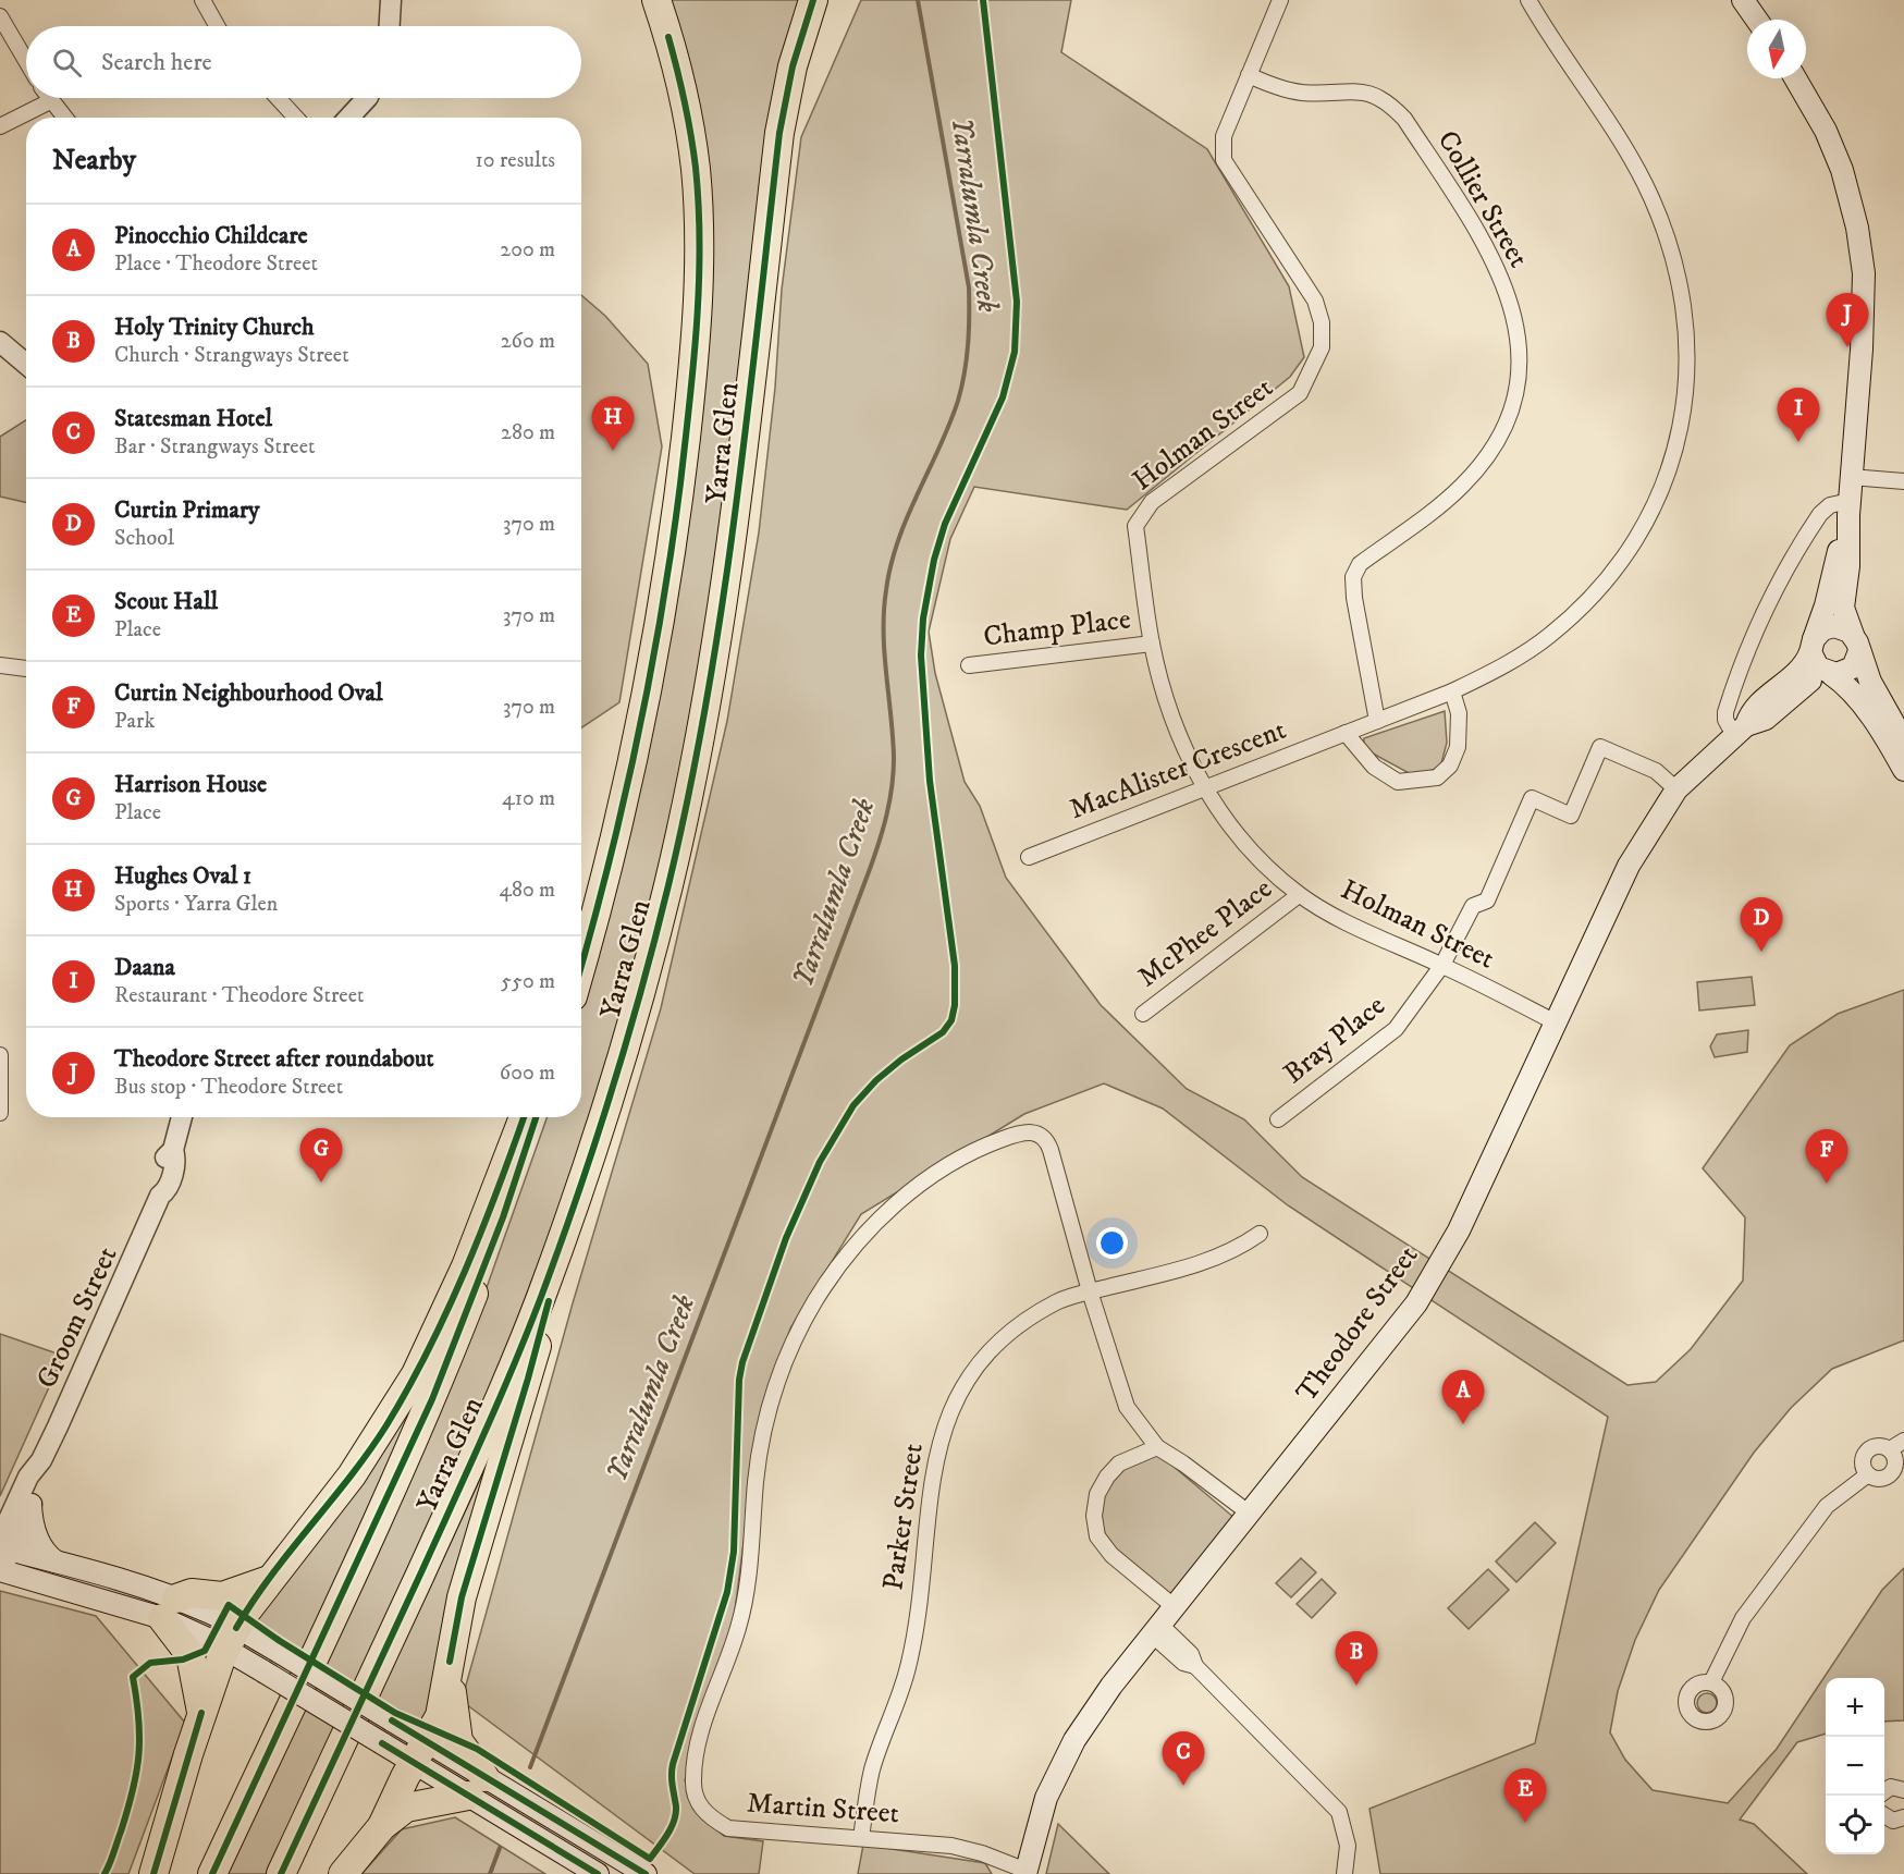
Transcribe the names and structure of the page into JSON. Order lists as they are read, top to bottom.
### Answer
{
  "streets": {
    "highway": ["Yarra Glen"],
    "main road": ["Theodore Street"],
    "street": [
      "Collier Street",
      "Holman Street",
      "Champ Place",
      "MacAlister Crescent",
      "McPhee Place",
      "Bray Place",
      "Groom Street",
      "Parker Street",
      "Martin Street"
    ]
  },
  "crossings": [
    ["Collier Street", "Holman Street"],
    ["Collier Street", "MacAlister Crescent"],
    ["Holman Street", "Champ Place"],
    ["Holman Street", "MacAlister Crescent"],
    ["Holman Street", "McPhee Place"],
    ["Holman Street", "Bray Place"],
    ["Holman Street", "Theodore Street"],
    ["Bray Place", "Theodore Street"],
    ["Theodore Street", "Martin Street"],
    ["Parker Street", "Martin Street"]
  ],
  "water": ["Yarralumla Creek"],
  "north": "bottom",
  "page": {
    "search": "Search here",
    "heading": ["Nearby", "10 results"],
    "list": [
      {
        "mark": "A",
        "name": "Pinocchio Childcare",
        "note": "Place · Theodore Street",
        "value": "200 m"
      },
      {
        "mark": "B",
        "name": "Holy Trinity Church",
        "note": "Church · Strangways Street",
        "value": "260 m"
      },
      {
        "mark": "C",
        "name": "Statesman Hotel",
        "note": "Bar · Strangways Street",
        "value": "280 m"
      },
      {
        "mark": "D",
        "name": "Curtin Primary",
        "note": "School",
        "value": "370 m"
      },
      {
        "mark": "E",
        "name": "Scout Hall",
        "note": "Place",
        "value": "370 m"
      },
      {
        "mark": "F",
        "name": "Curtin Neighbourhood Oval",
        "note": "Park",
        "value": "370 m"
      },
      {
        "mark": "G",
        "name": "Harrison House",
        "note": "Place",
        "value": "410 m"
      },
      {
        "mark": "H",
        "name": "Hughes Oval 1",
        "note": "Sports · Yarra Glen",
        "value": "480 m"
      },
      {
        "mark": "I",
        "name": "Daana",
        "note": "Restaurant · Theodore Street",
        "value": "550 m"
      },
      {
        "mark": "J",
        "name": "Theodore Street after roundabout",
        "note": "Bus stop · Theodore Street",
        "value": "600 m"
      }
    ],
    "pins": [
      "J",
      "I",
      "H",
      "D",
      "G",
      "F",
      "A",
      "B",
      "C",
      "E"
    ],
    "map_buttons": ["+", "−"]
  }
}
